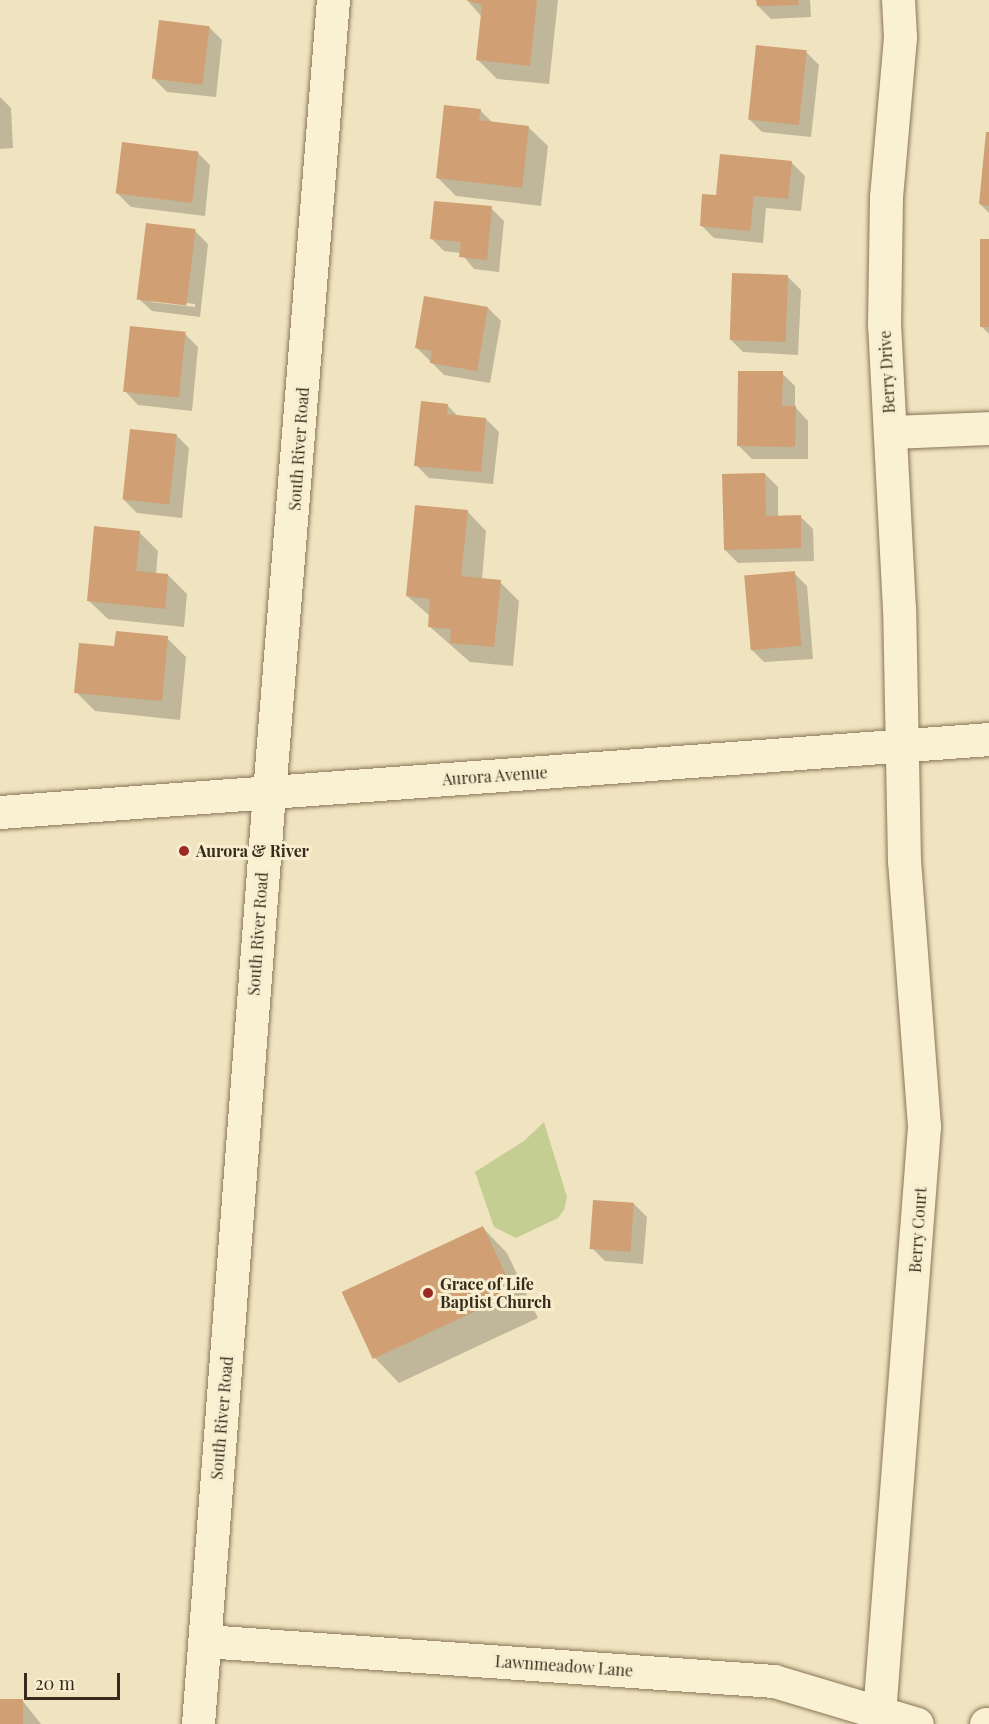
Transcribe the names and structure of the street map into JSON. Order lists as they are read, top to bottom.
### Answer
{
  "streets": {
    "street": [
      "Berry Drive",
      "South River Road",
      "Aurora Avenue",
      "Berry Court",
      "Lawnmeadow Lane"
    ]
  },
  "crossings": [
    ["Berry Drive", "Aurora Avenue"],
    ["Berry Drive", "Berry Court"],
    ["South River Road", "Aurora Avenue"],
    ["South River Road", "Lawnmeadow Lane"],
    ["Aurora Avenue", "Berry Court"],
    ["Berry Court", "Lawnmeadow Lane"]
  ],
  "places": ["Aurora & River", "Grace of Life Baptist Church"],
  "scale_bar": "20 m"
}
